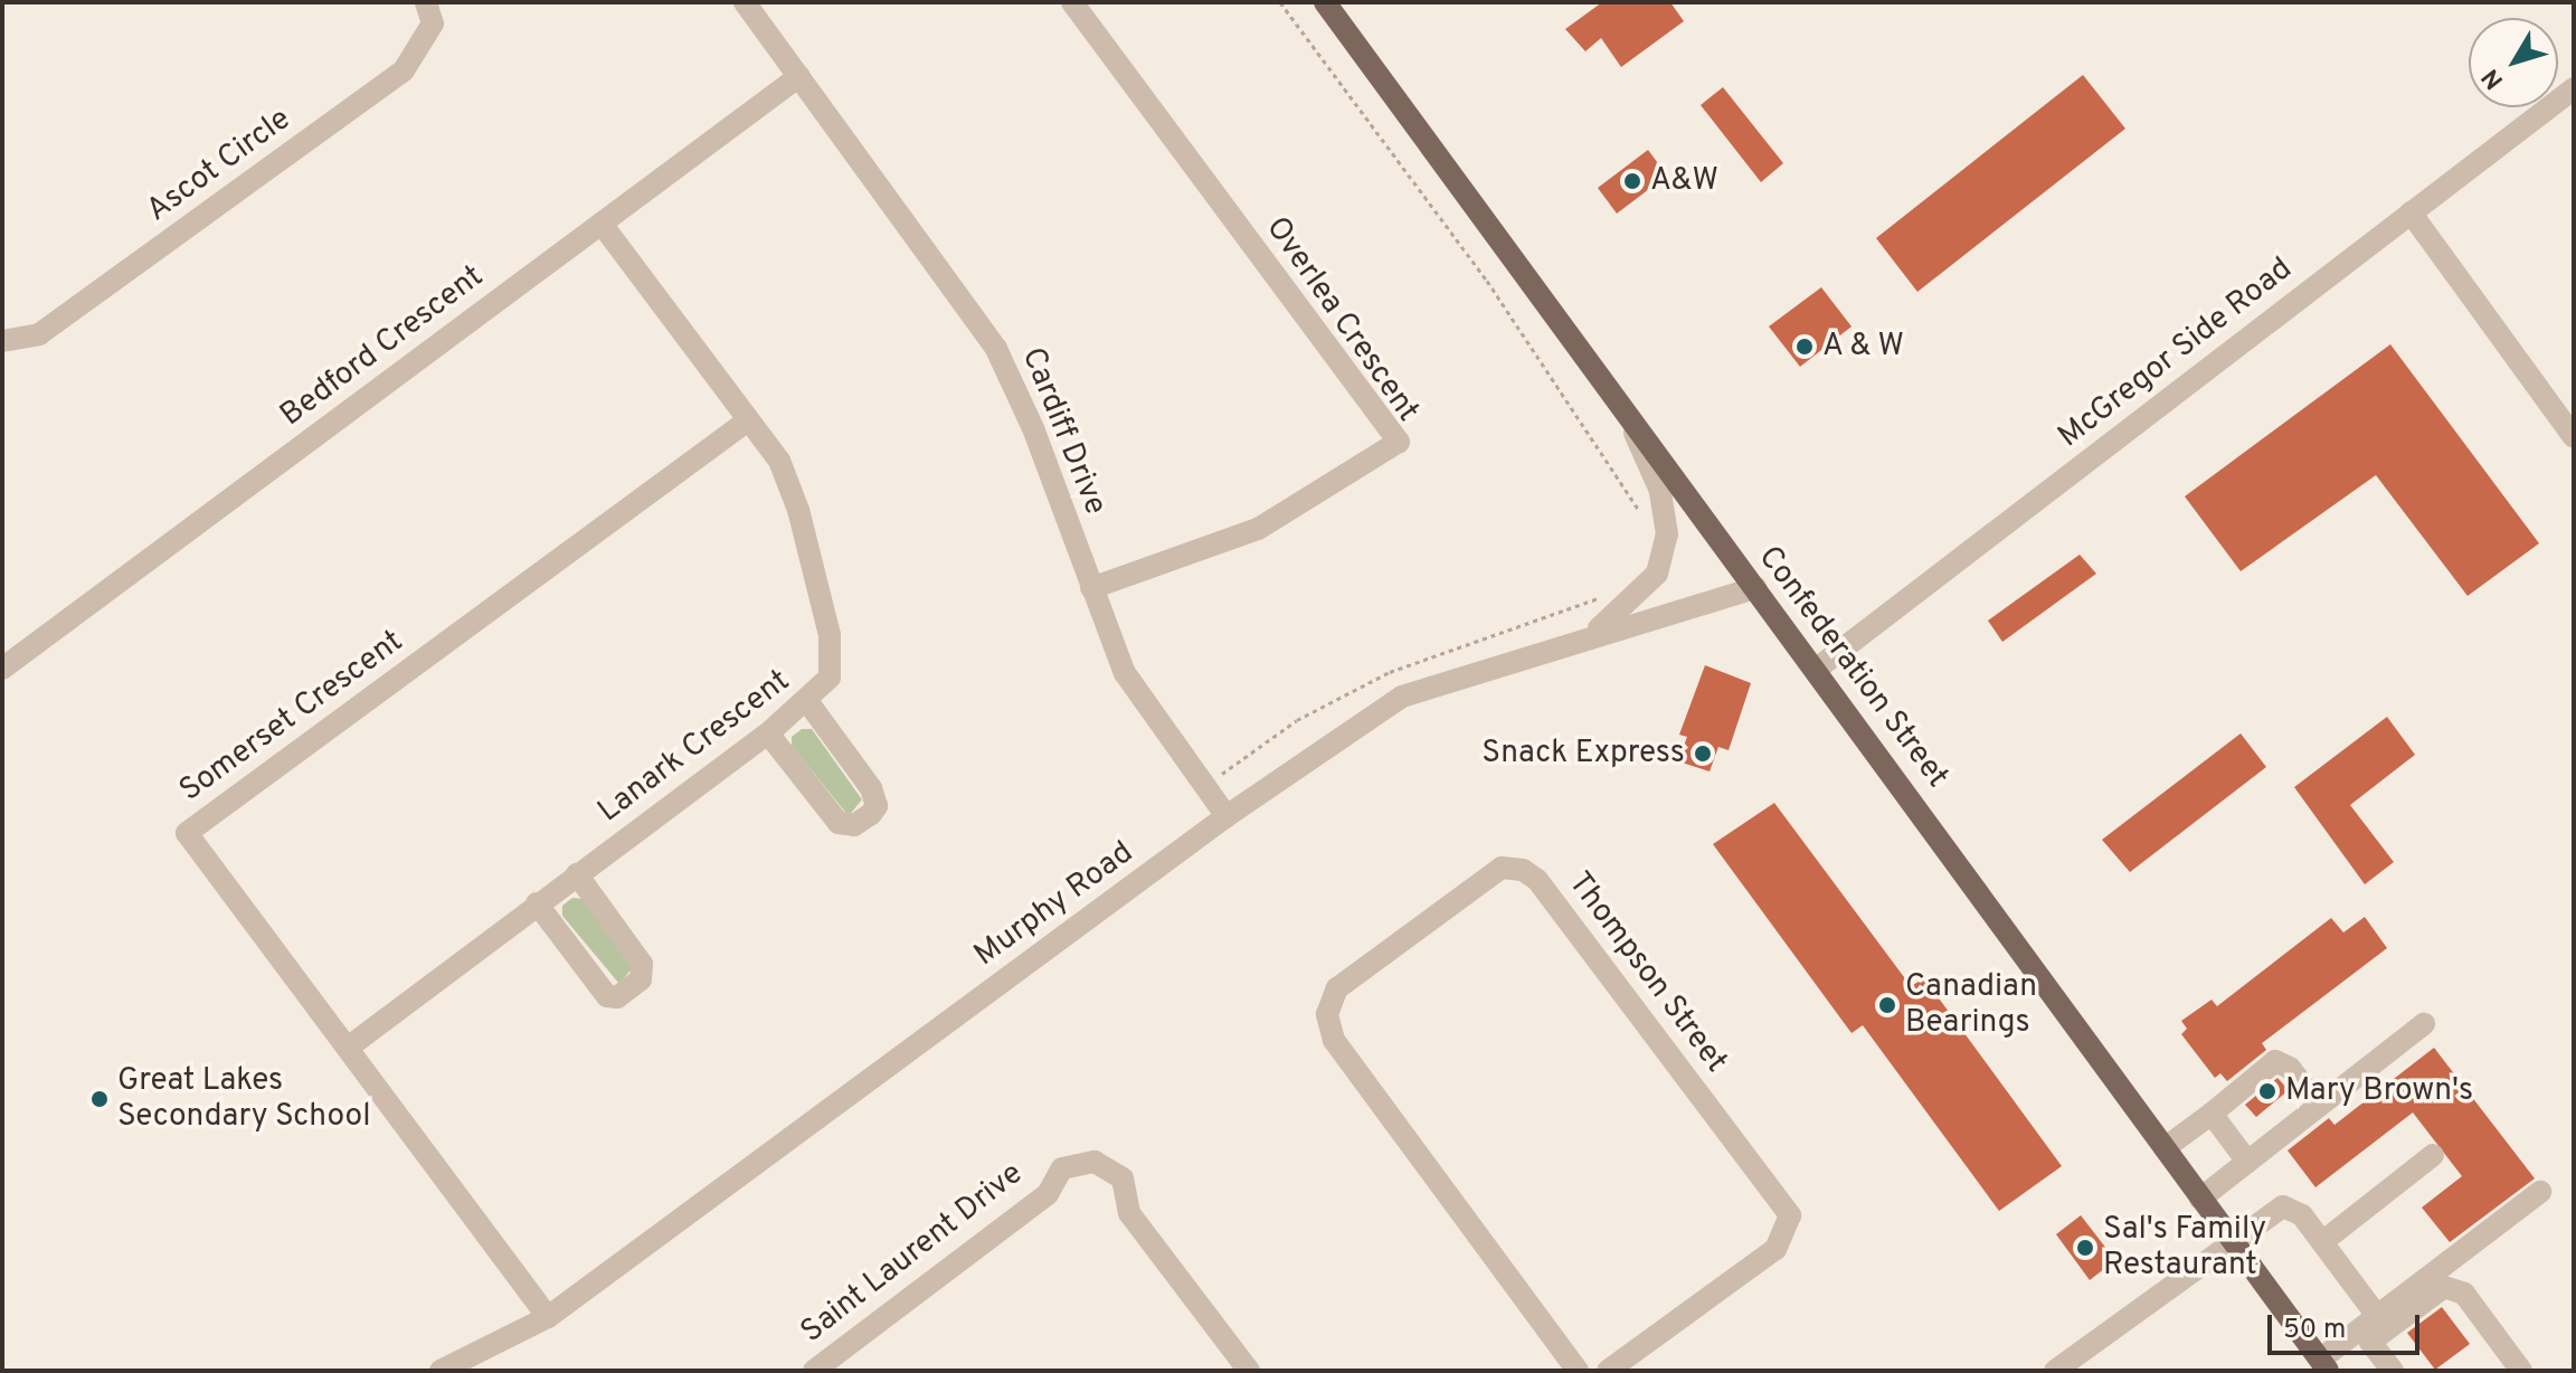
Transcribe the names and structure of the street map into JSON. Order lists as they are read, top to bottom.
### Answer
{
  "streets": {
    "main road": ["Confederation Street"],
    "street": [
      "Ascot Circle",
      "Overlea Crescent",
      "Bedford Crescent",
      "McGregor Side Road",
      "Cardiff Drive",
      "Somerset Crescent",
      "Lanark Crescent",
      "Murphy Road",
      "Thompson Street",
      "Saint Laurent Drive"
    ]
  },
  "crossings": [
    ["Overlea Crescent", "Cardiff Drive"],
    ["Bedford Crescent", "Cardiff Drive"],
    ["Bedford Crescent", "Lanark Crescent"],
    ["McGregor Side Road", "Confederation Street"],
    ["Cardiff Drive", "Murphy Road"],
    ["Confederation Street", "Murphy Road"],
    ["Somerset Crescent", "Lanark Crescent"],
    ["Somerset Crescent", "Murphy Road"]
  ],
  "places": [
    "A&W",
    "A & W",
    "Snack Express",
    "Canadian Bearings",
    "Mary Brown's",
    "Great Lakes Secondary School",
    "Sal's Family Restaurant"
  ],
  "scale_bar": "50 m",
  "north": "bottom left"
}
